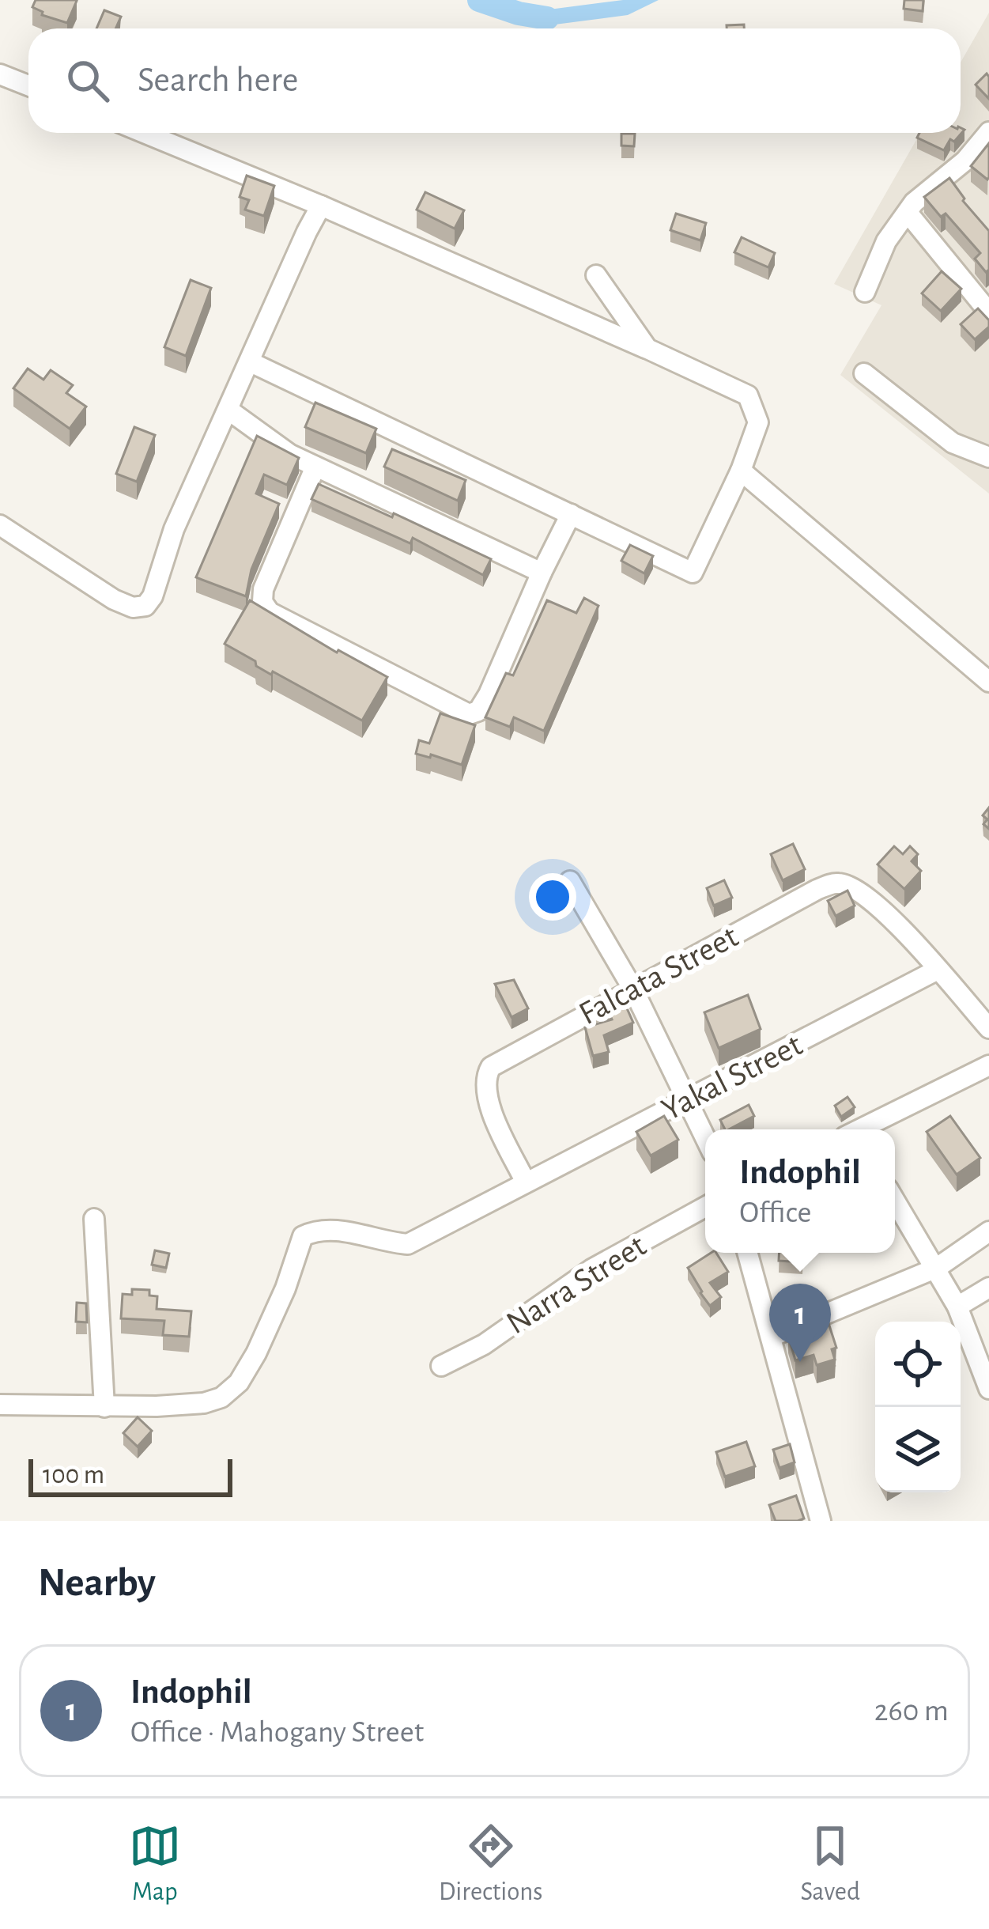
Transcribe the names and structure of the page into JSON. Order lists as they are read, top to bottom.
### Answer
{
  "streets": {
    "street": ["Falcata Street", "Yakal Street", "Narra Street"]
  },
  "crossings": [
    ["Falcata Street", "Yakal Street"]
  ],
  "scale_bar": "100 m",
  "page": {
    "search": "Search here",
    "popup": ["Indophil", "Office"],
    "pins": "1",
    "scale": "100 m",
    "heading": "Nearby",
    "list": [
      {
        "mark": "1",
        "name": "Indophil",
        "note": "Office · Mahogany Street",
        "value": "260 m"
      }
    ],
    "nav": ["Map", "Directions", "Saved"]
  }
}
